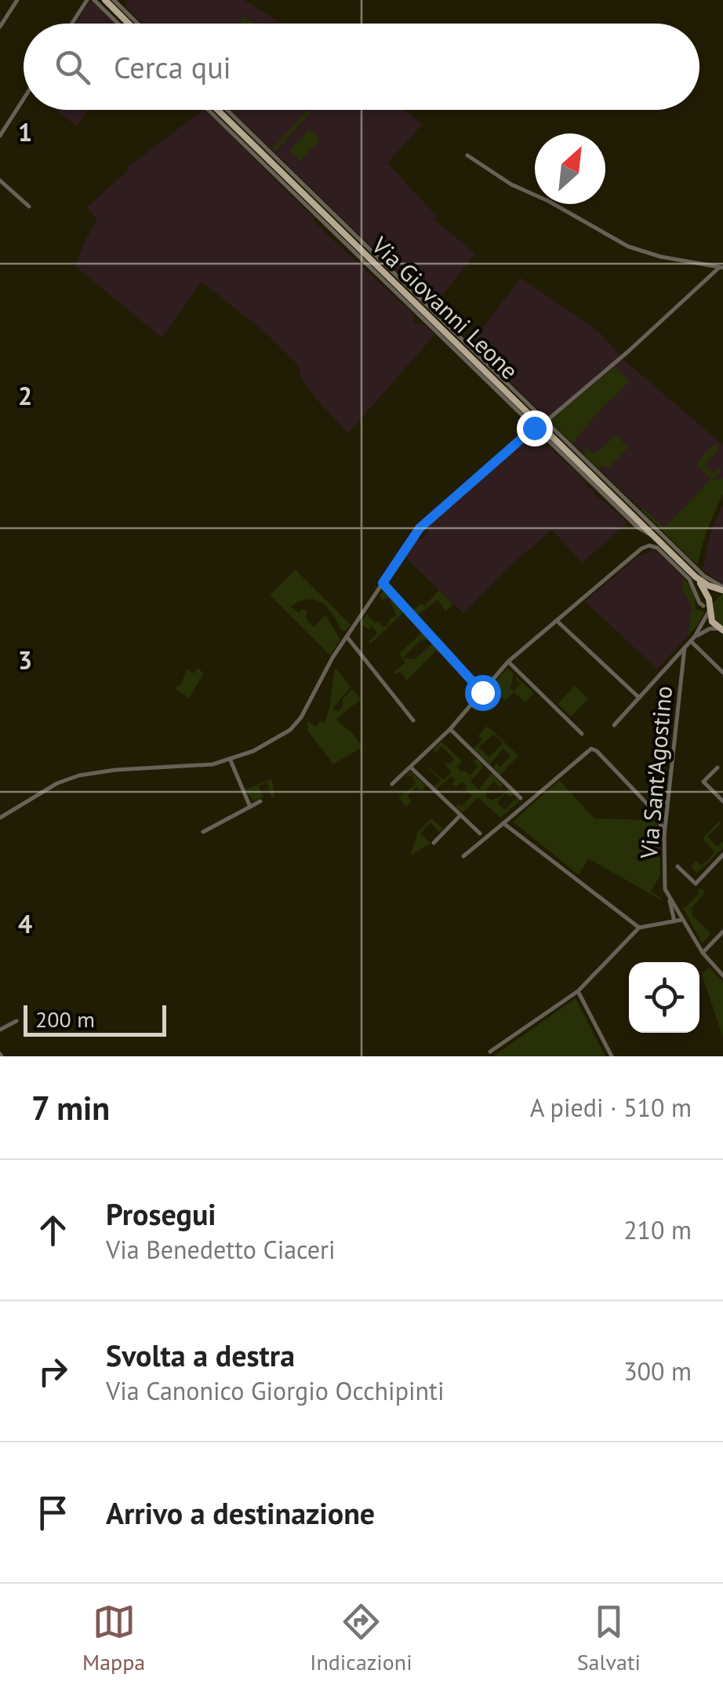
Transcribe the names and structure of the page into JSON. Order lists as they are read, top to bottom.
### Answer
{
  "streets": {
    "main road": ["Via Giovanni Leone"],
    "street": ["Via Sant'Agostino"]
  },
  "scale_bar": "200 m",
  "north": "top right",
  "page": {
    "search": "Cerca qui",
    "scale": "200 m",
    "heading": ["7 min", "A piedi · 510 m"],
    "list": [
      ["Prosegui", "Via Benedetto Ciaceri", "210 m"],
      ["Svolta a destra", "Via Canonico Giorgio Occhipinti", "300 m"],
      "Arrivo a destinazione"
    ],
    "nav": ["Mappa", "Indicazioni", "Salvati"]
  },
  "grid": {
    "rows": [
      "1",
      "2",
      "3",
      "4"
    ]
  }
}
